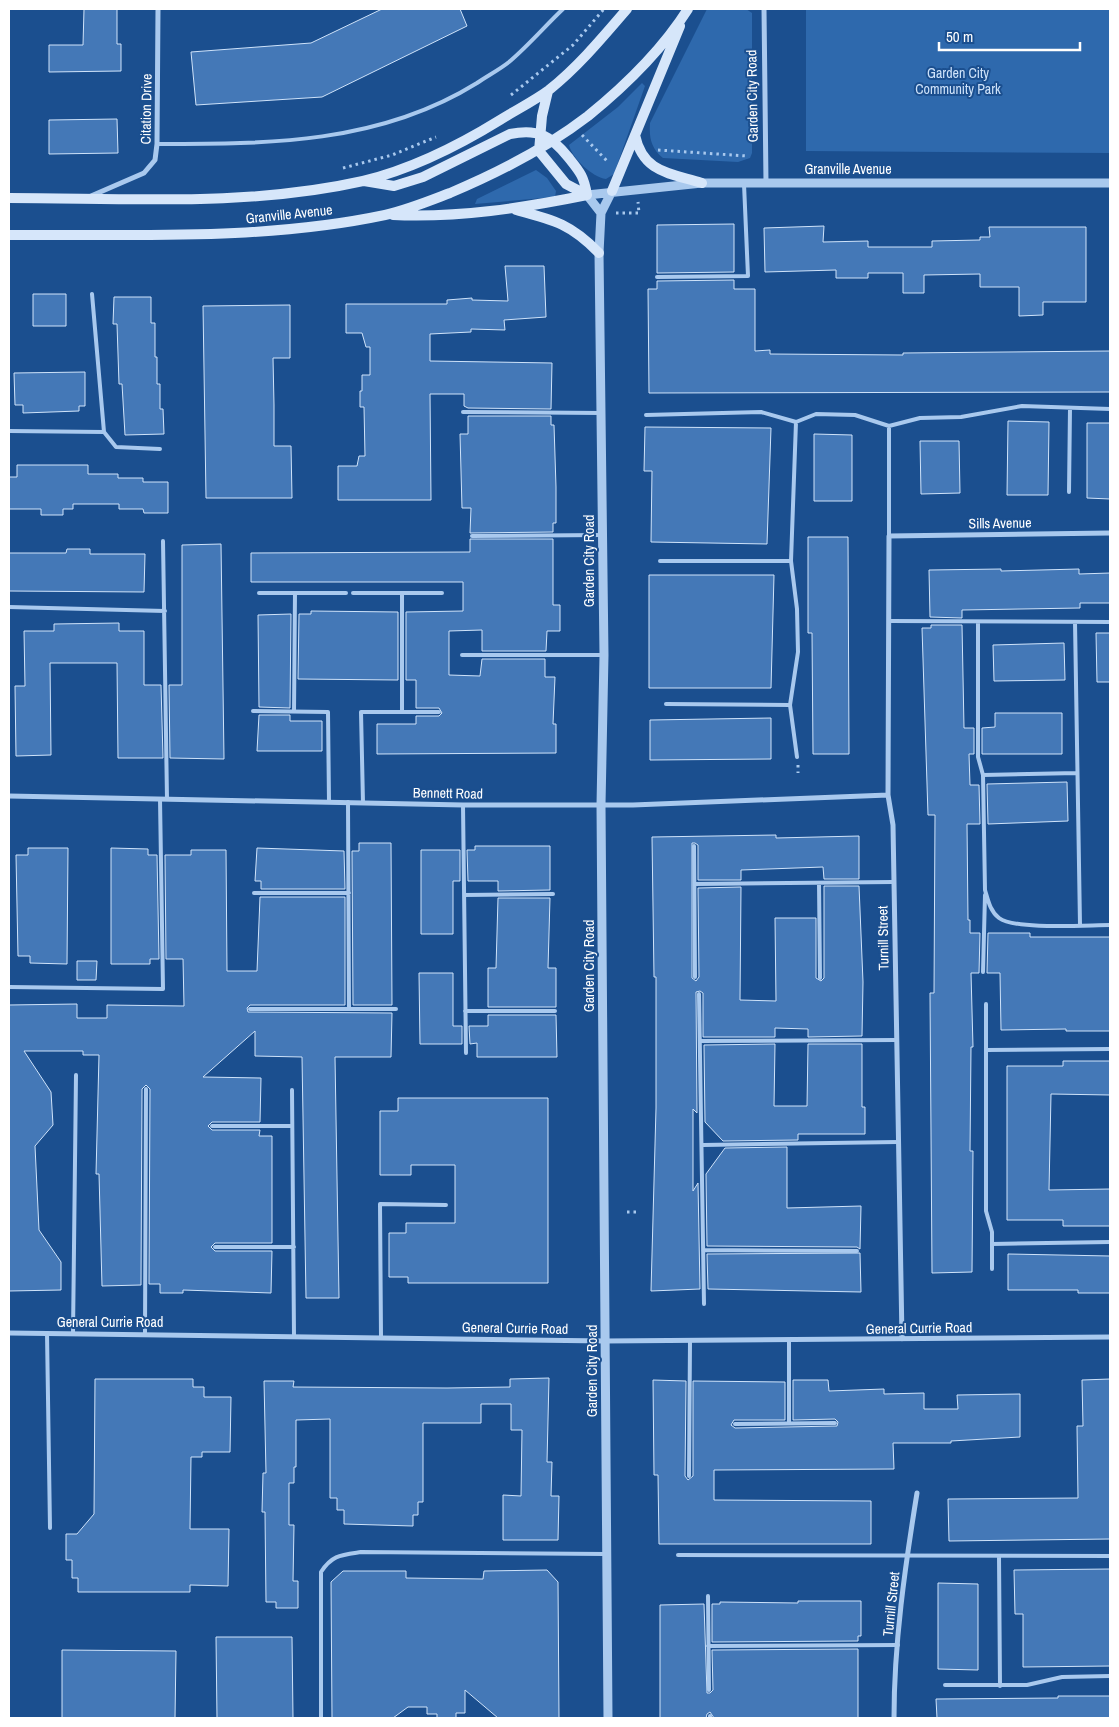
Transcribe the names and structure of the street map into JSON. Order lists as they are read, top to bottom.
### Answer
{
  "streets": {
    "main road": ["Granville Avenue"],
    "street": [
      "Garden City Road",
      "Citation Drive",
      "Sills Avenue",
      "Bennett Road",
      "Turnill Street",
      "General Currie Road"
    ]
  },
  "crossings": [
    ["Garden City Road", "Granville Avenue"],
    ["Garden City Road", "Bennett Road"],
    ["Garden City Road", "General Currie Road"],
    ["Citation Drive", "Granville Avenue"],
    ["Sills Avenue", "Turnill Street"],
    ["Bennett Road", "Turnill Street"],
    ["Turnill Street", "General Currie Road"]
  ],
  "parks": ["Garden City Community Park"],
  "scale_bar": "50 m"
}
